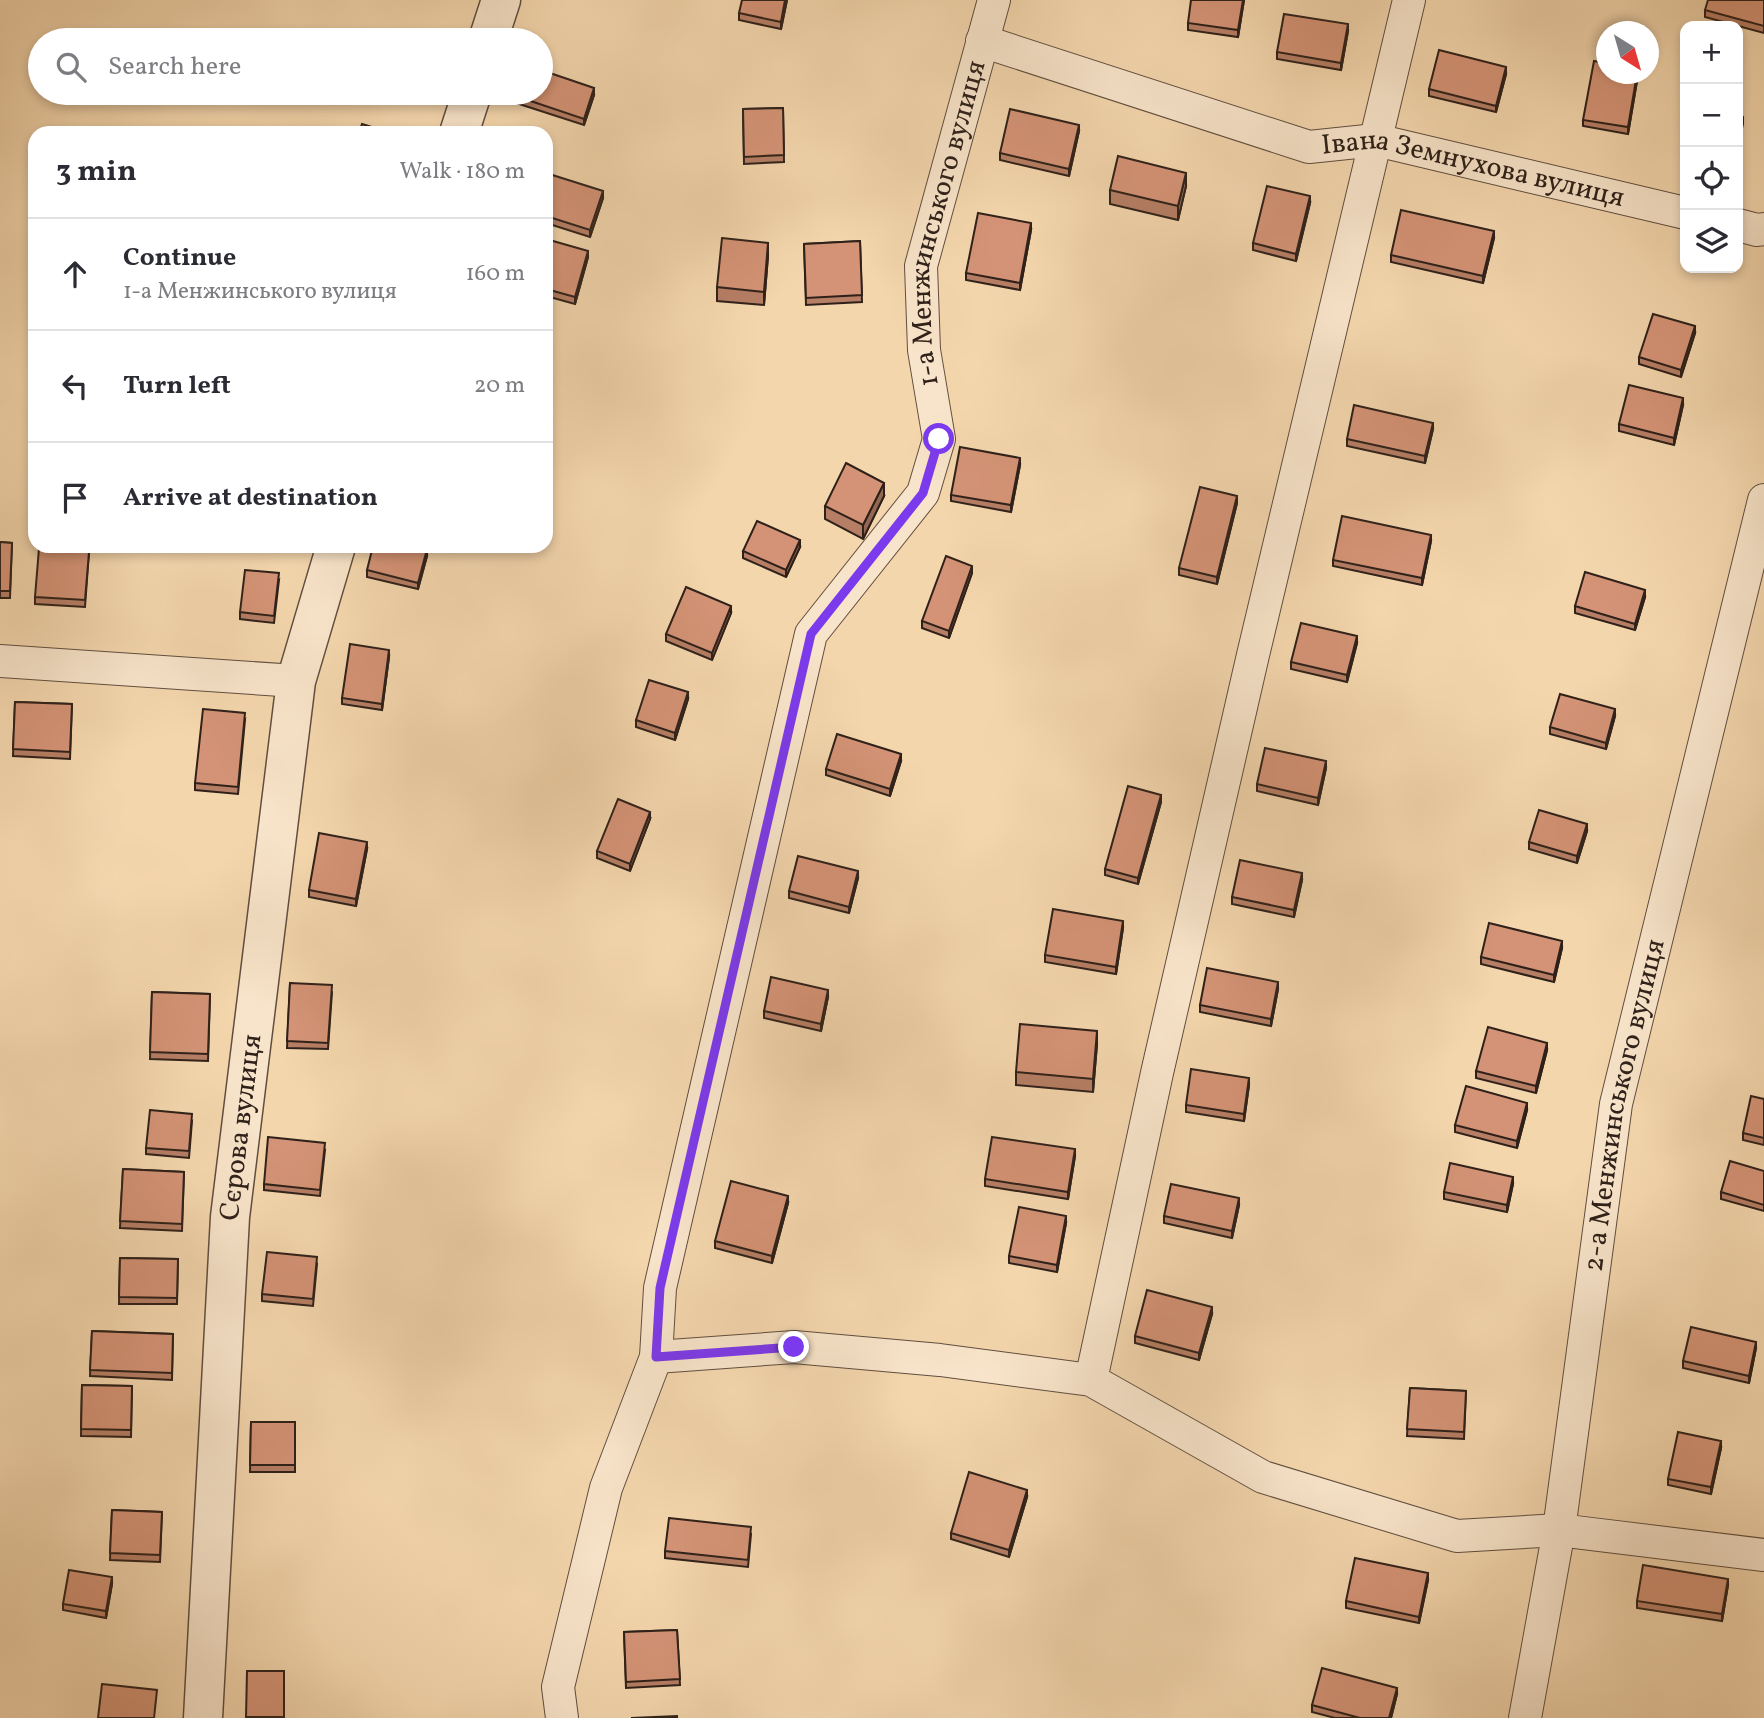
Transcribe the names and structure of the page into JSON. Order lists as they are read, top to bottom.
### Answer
{
  "streets": {
    "street": [
      "Івана Земнухова вулиця",
      "1-а Менжинського вулиця",
      "2-а Менжинського вулиця",
      "Сєрова вулиця"
    ]
  },
  "crossings": [
    ["Івана Земнухова вулиця", "1-а Менжинського вулиця"]
  ],
  "north": "bottom right",
  "page": {
    "map_buttons": ["+", "−"],
    "search": "Search here",
    "heading": ["3 min", "Walk · 180 m"],
    "list": [
      ["Continue", "1-а Менжинського вулиця", "160 m"],
      ["Turn left", "20 m"],
      "Arrive at destination"
    ]
  }
}
